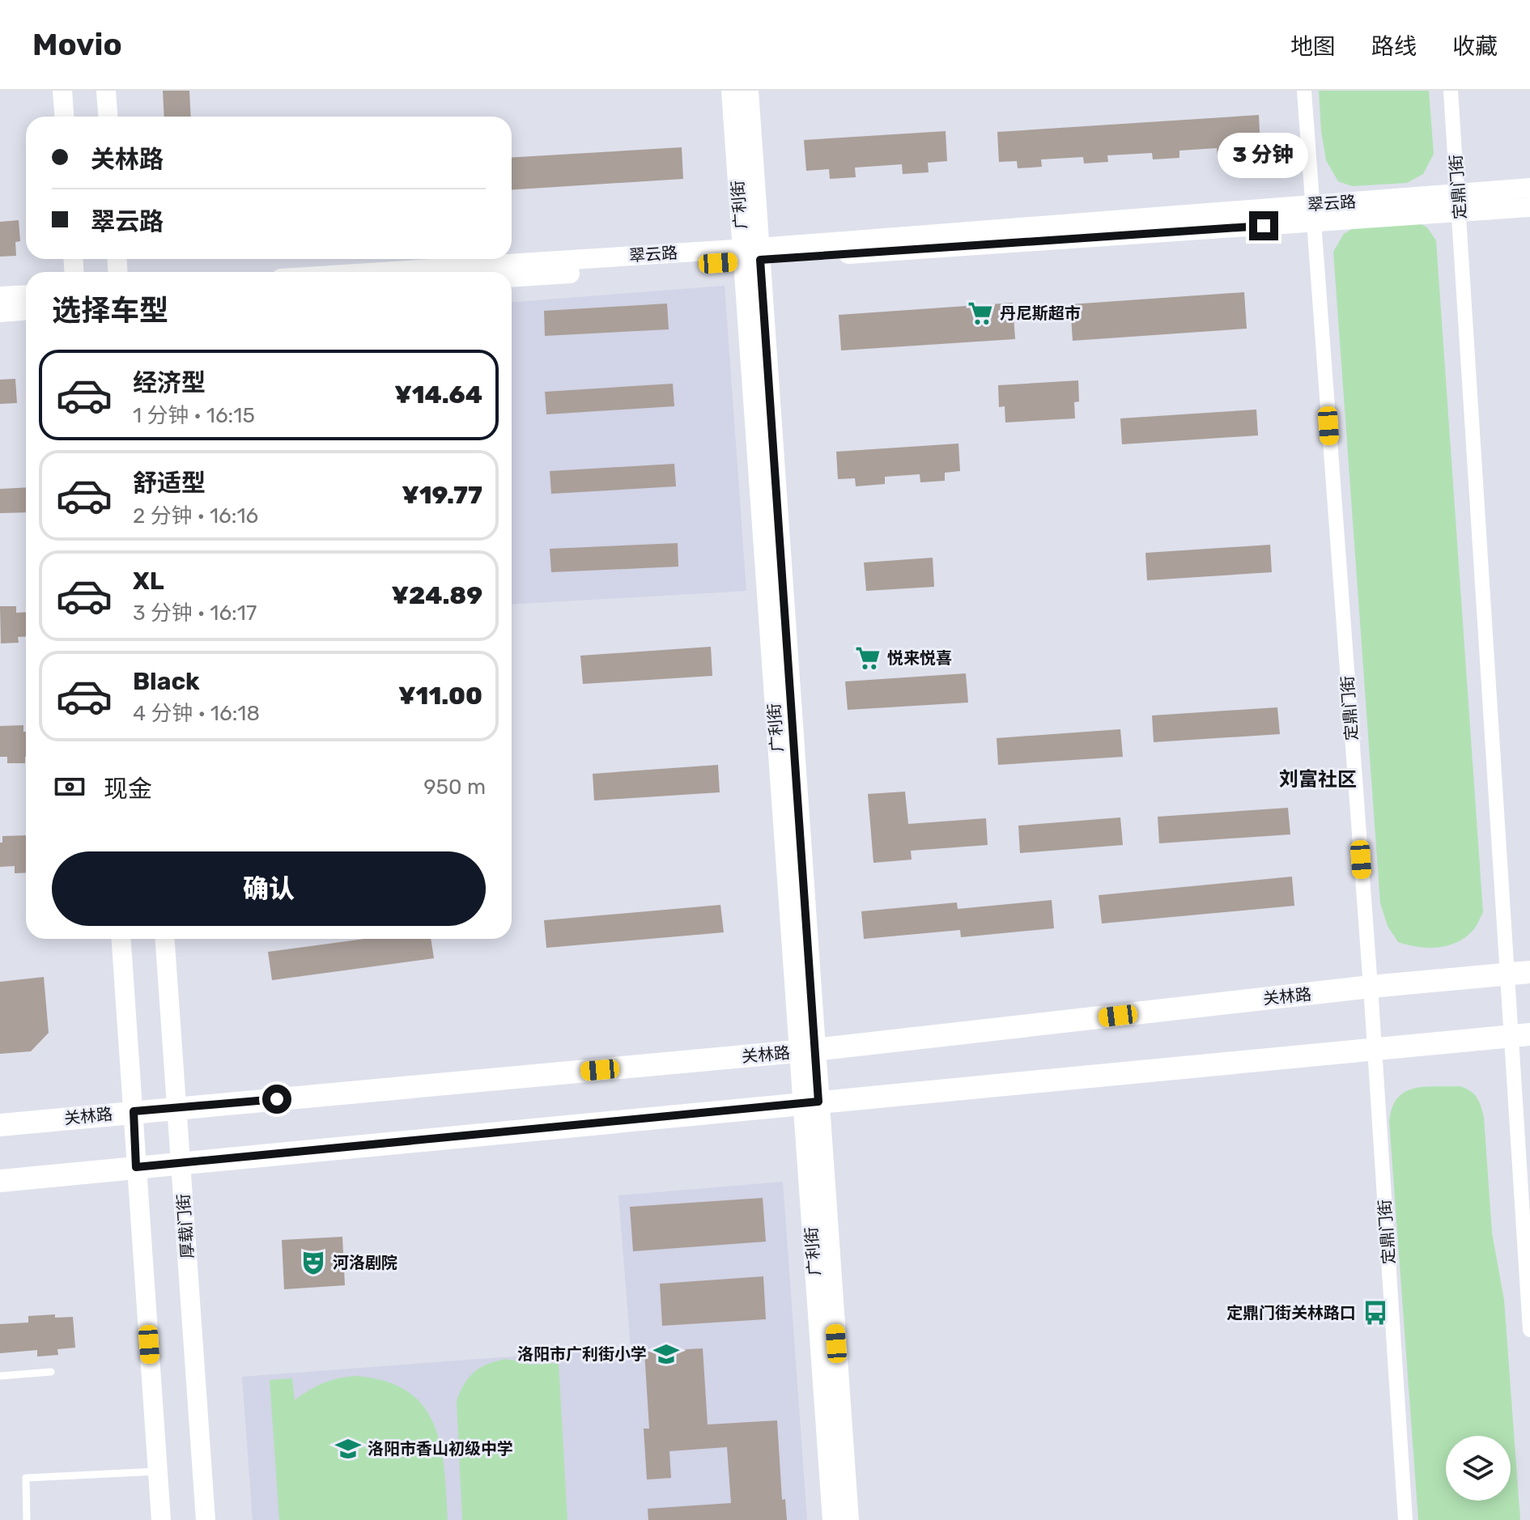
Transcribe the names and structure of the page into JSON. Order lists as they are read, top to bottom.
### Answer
{
  "streets": {
    "main road": ["关林路"],
    "street": [
      "定鼎门街",
      "翠云路",
      "广利街",
      "厚载门街"
    ]
  },
  "crossings": [
    ["定鼎门街", "翠云路"],
    ["定鼎门街", "关林路"],
    ["翠云路", "广利街"],
    ["广利街", "关林路"],
    ["关林路", "厚载门街"]
  ],
  "districts": ["刘富社区"],
  "places": {
    "supermarket": ["丹尼斯超市", "悦来悦喜"],
    "theatre": ["河洛剧院"],
    "bus stop": ["定鼎门街关林路口"],
    "school or university": ["洛阳市广利街小学", "洛阳市香山初级中学"]
  },
  "page": {
    "header": "Movio",
    "nav": ["地图", "路线", "收藏"],
    "banner": ["关林路", "翠云路"],
    "bubble": "3 分钟",
    "heading": "选择车型",
    "list": [
      {
        "name": "经济型",
        "note": "1 分钟 · 16:15",
        "value": "¥14.64"
      },
      {
        "name": "舒适型",
        "note": "2 分钟 · 16:16",
        "value": "¥19.77"
      },
      {
        "name": "XL",
        "note": "3 分钟 · 16:17",
        "value": "¥24.89"
      },
      {
        "name": "Black",
        "note": "4 分钟 · 16:18",
        "value": "¥11.00"
      }
    ],
    "pay": ["现金", "950 m"],
    "buttons": "确认"
  }
}
